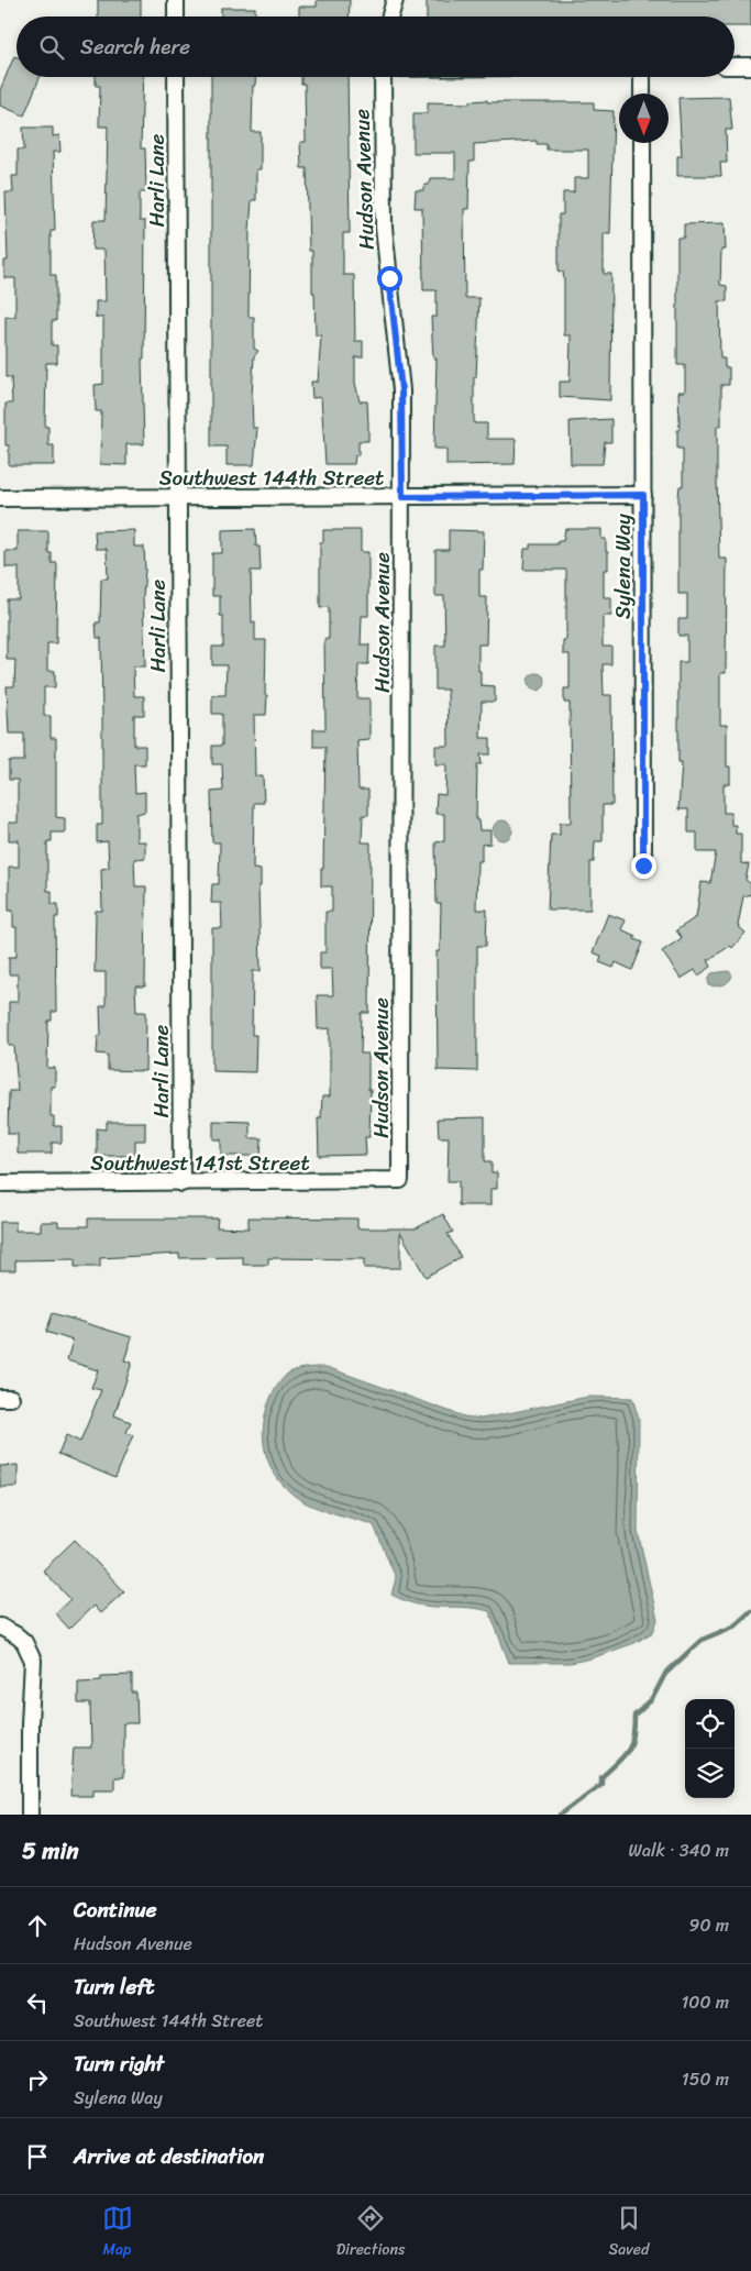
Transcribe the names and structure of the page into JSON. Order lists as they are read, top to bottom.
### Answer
{
  "streets": {
    "street": [
      "Hudson Avenue",
      "Harli Lane",
      "Southwest 144th Street",
      "Sylena Way",
      "Southwest 141st Street"
    ]
  },
  "crossings": [
    ["Hudson Avenue", "Southwest 144th Street"],
    ["Hudson Avenue", "Southwest 141st Street"],
    ["Harli Lane", "Southwest 144th Street"],
    ["Harli Lane", "Southwest 141st Street"],
    ["Southwest 144th Street", "Sylena Way"]
  ],
  "north": "bottom",
  "page": {
    "search": "Search here",
    "heading": ["5 min", "Walk · 340 m"],
    "list": [
      ["Continue", "Hudson Avenue", "90 m"],
      ["Turn left", "Southwest 144th Street", "100 m"],
      ["Turn right", "Sylena Way", "150 m"],
      "Arrive at destination"
    ],
    "nav": ["Map", "Directions", "Saved"]
  }
}
